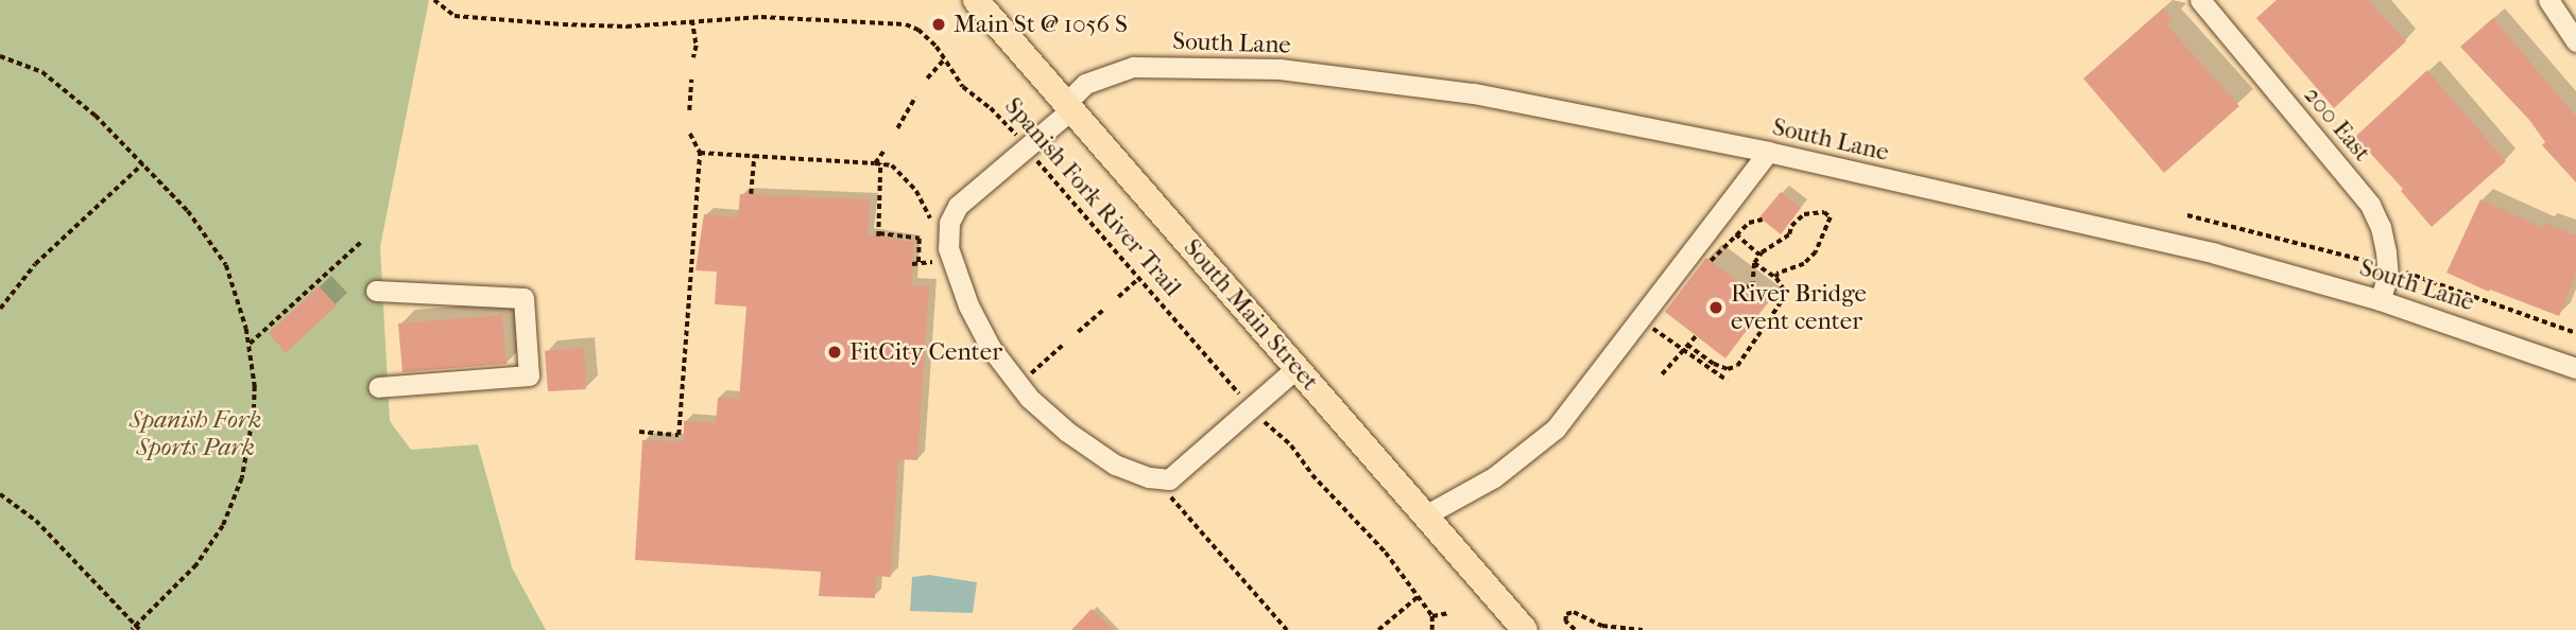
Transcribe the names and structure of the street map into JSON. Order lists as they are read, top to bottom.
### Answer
{
  "streets": {
    "main road": ["South Main Street"],
    "street": ["South Lane", "200 East"],
    "path": ["Spanish Fork River Trail"]
  },
  "crossings": [
    ["South Lane", "200 East"],
    ["South Lane", "Spanish Fork River Trail"],
    ["South Lane", "South Main Street"]
  ],
  "parks": ["Spanish Fork Sports Park"],
  "places": ["Main St @ 1056 S", "River Bridge event center", "FitCity Center"]
}
